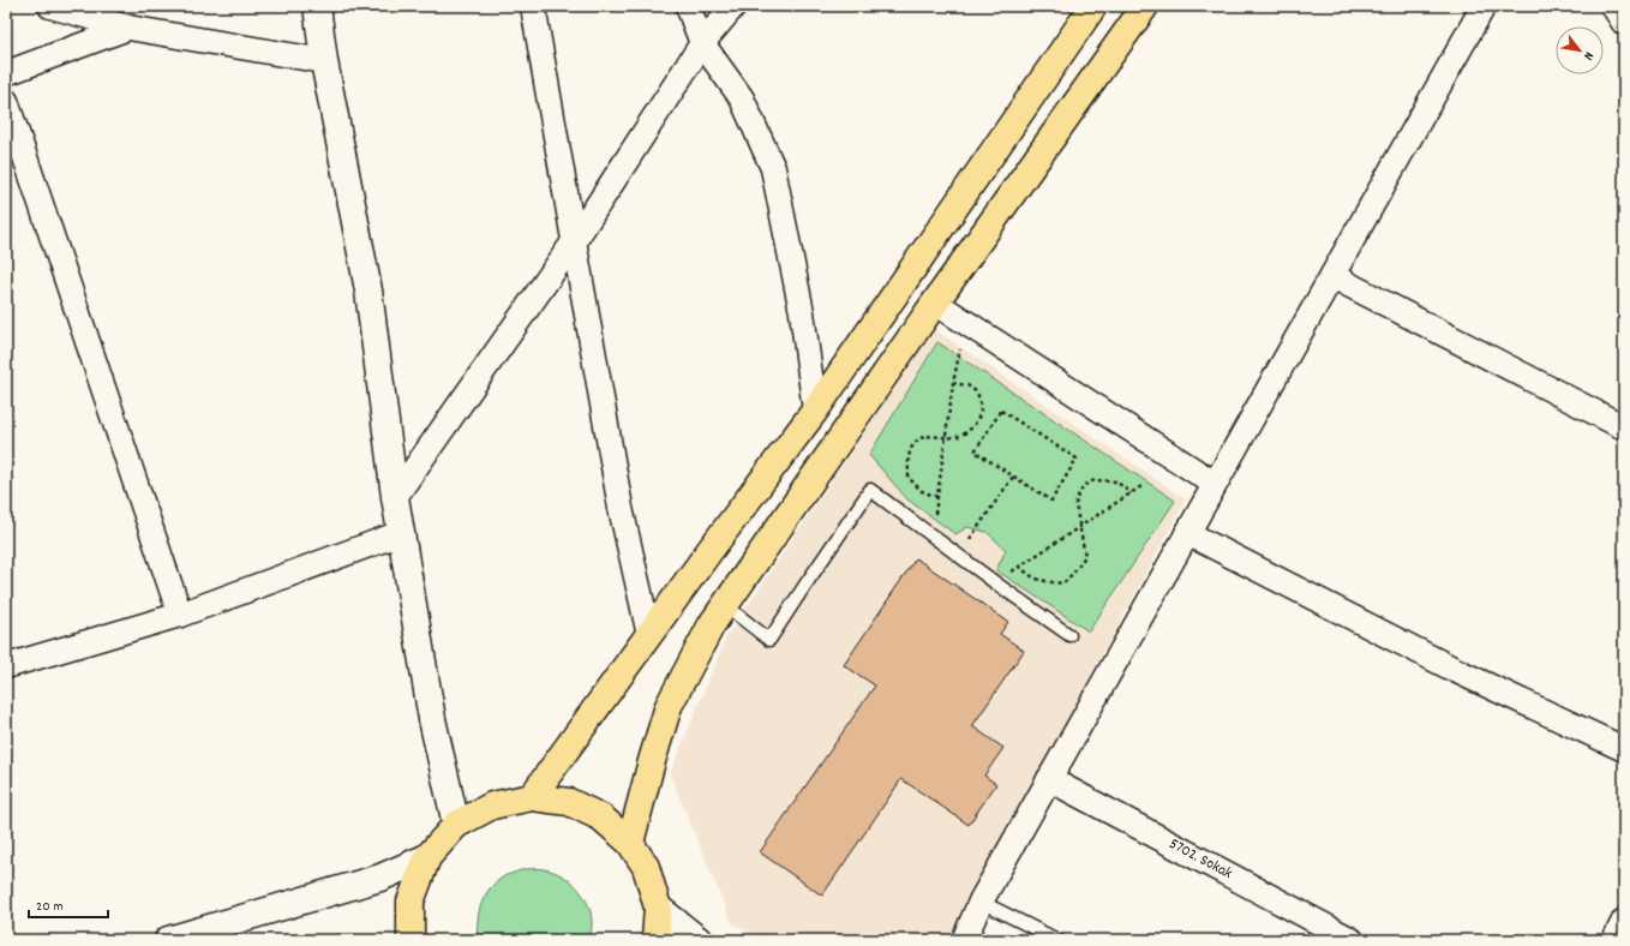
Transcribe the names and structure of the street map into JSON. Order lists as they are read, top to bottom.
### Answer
{
  "streets": {
    "street": ["5702. Sokak"]
  },
  "scale_bar": "20 m",
  "north": "bottom right"
}
